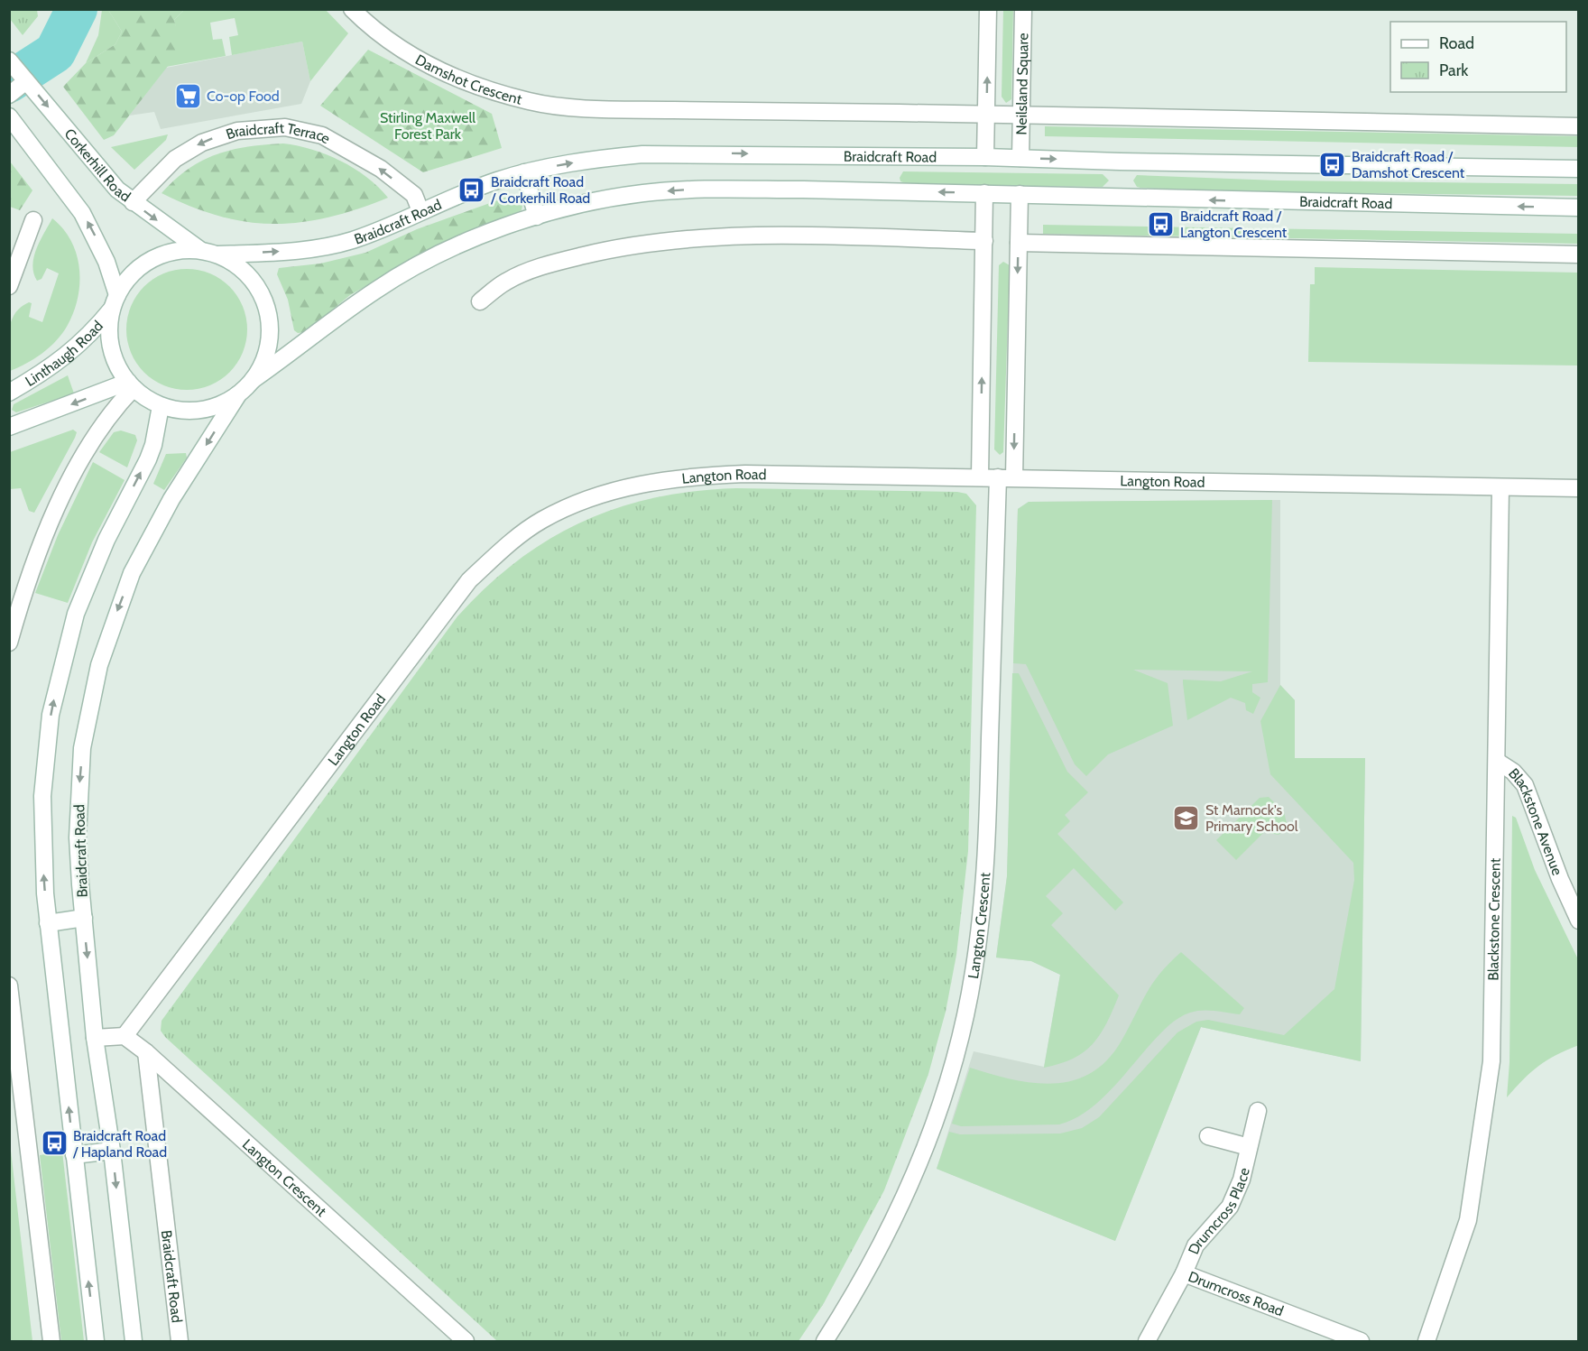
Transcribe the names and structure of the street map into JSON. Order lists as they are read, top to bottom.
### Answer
{
  "streets": {
    "street": [
      "Damshot Crescent",
      "Neilsland Square",
      "Braidcraft Terrace",
      "Braidcraft Road",
      "Corkerhill Road",
      "Linthaugh Road",
      "Langton Road",
      "Blackstone Avenue",
      "Blackstone Crescent",
      "Langton Crescent",
      "Drumcross Place",
      "Drumcross Road"
    ]
  },
  "crossings": [
    ["Neilsland Square", "Braidcraft Road"],
    ["Braidcraft Terrace", "Braidcraft Road"],
    ["Braidcraft Terrace", "Corkerhill Road"],
    ["Braidcraft Road", "Corkerhill Road"],
    ["Braidcraft Road", "Linthaugh Road"],
    ["Braidcraft Road", "Langton Crescent"],
    ["Corkerhill Road", "Linthaugh Road"],
    ["Langton Road", "Blackstone Crescent"],
    ["Langton Road", "Langton Crescent"],
    ["Blackstone Avenue", "Blackstone Crescent"],
    ["Drumcross Place", "Drumcross Road"]
  ],
  "one_way": ["Braidcraft Terrace"],
  "parks": ["Stirling Maxwell Forest Park"],
  "places": {
    "supermarket": ["Co-op Food"],
    "bus stop": [
      "Braidcraft Road / Damshot Crescent",
      "Braidcraft Road / Corkerhill Road",
      "Braidcraft Road / Langton Crescent",
      "Braidcraft Road / Hapland Road"
    ],
    "school or university": ["St Marnock's Primary School"]
  },
  "legend": ["Road", "Park"]
}
